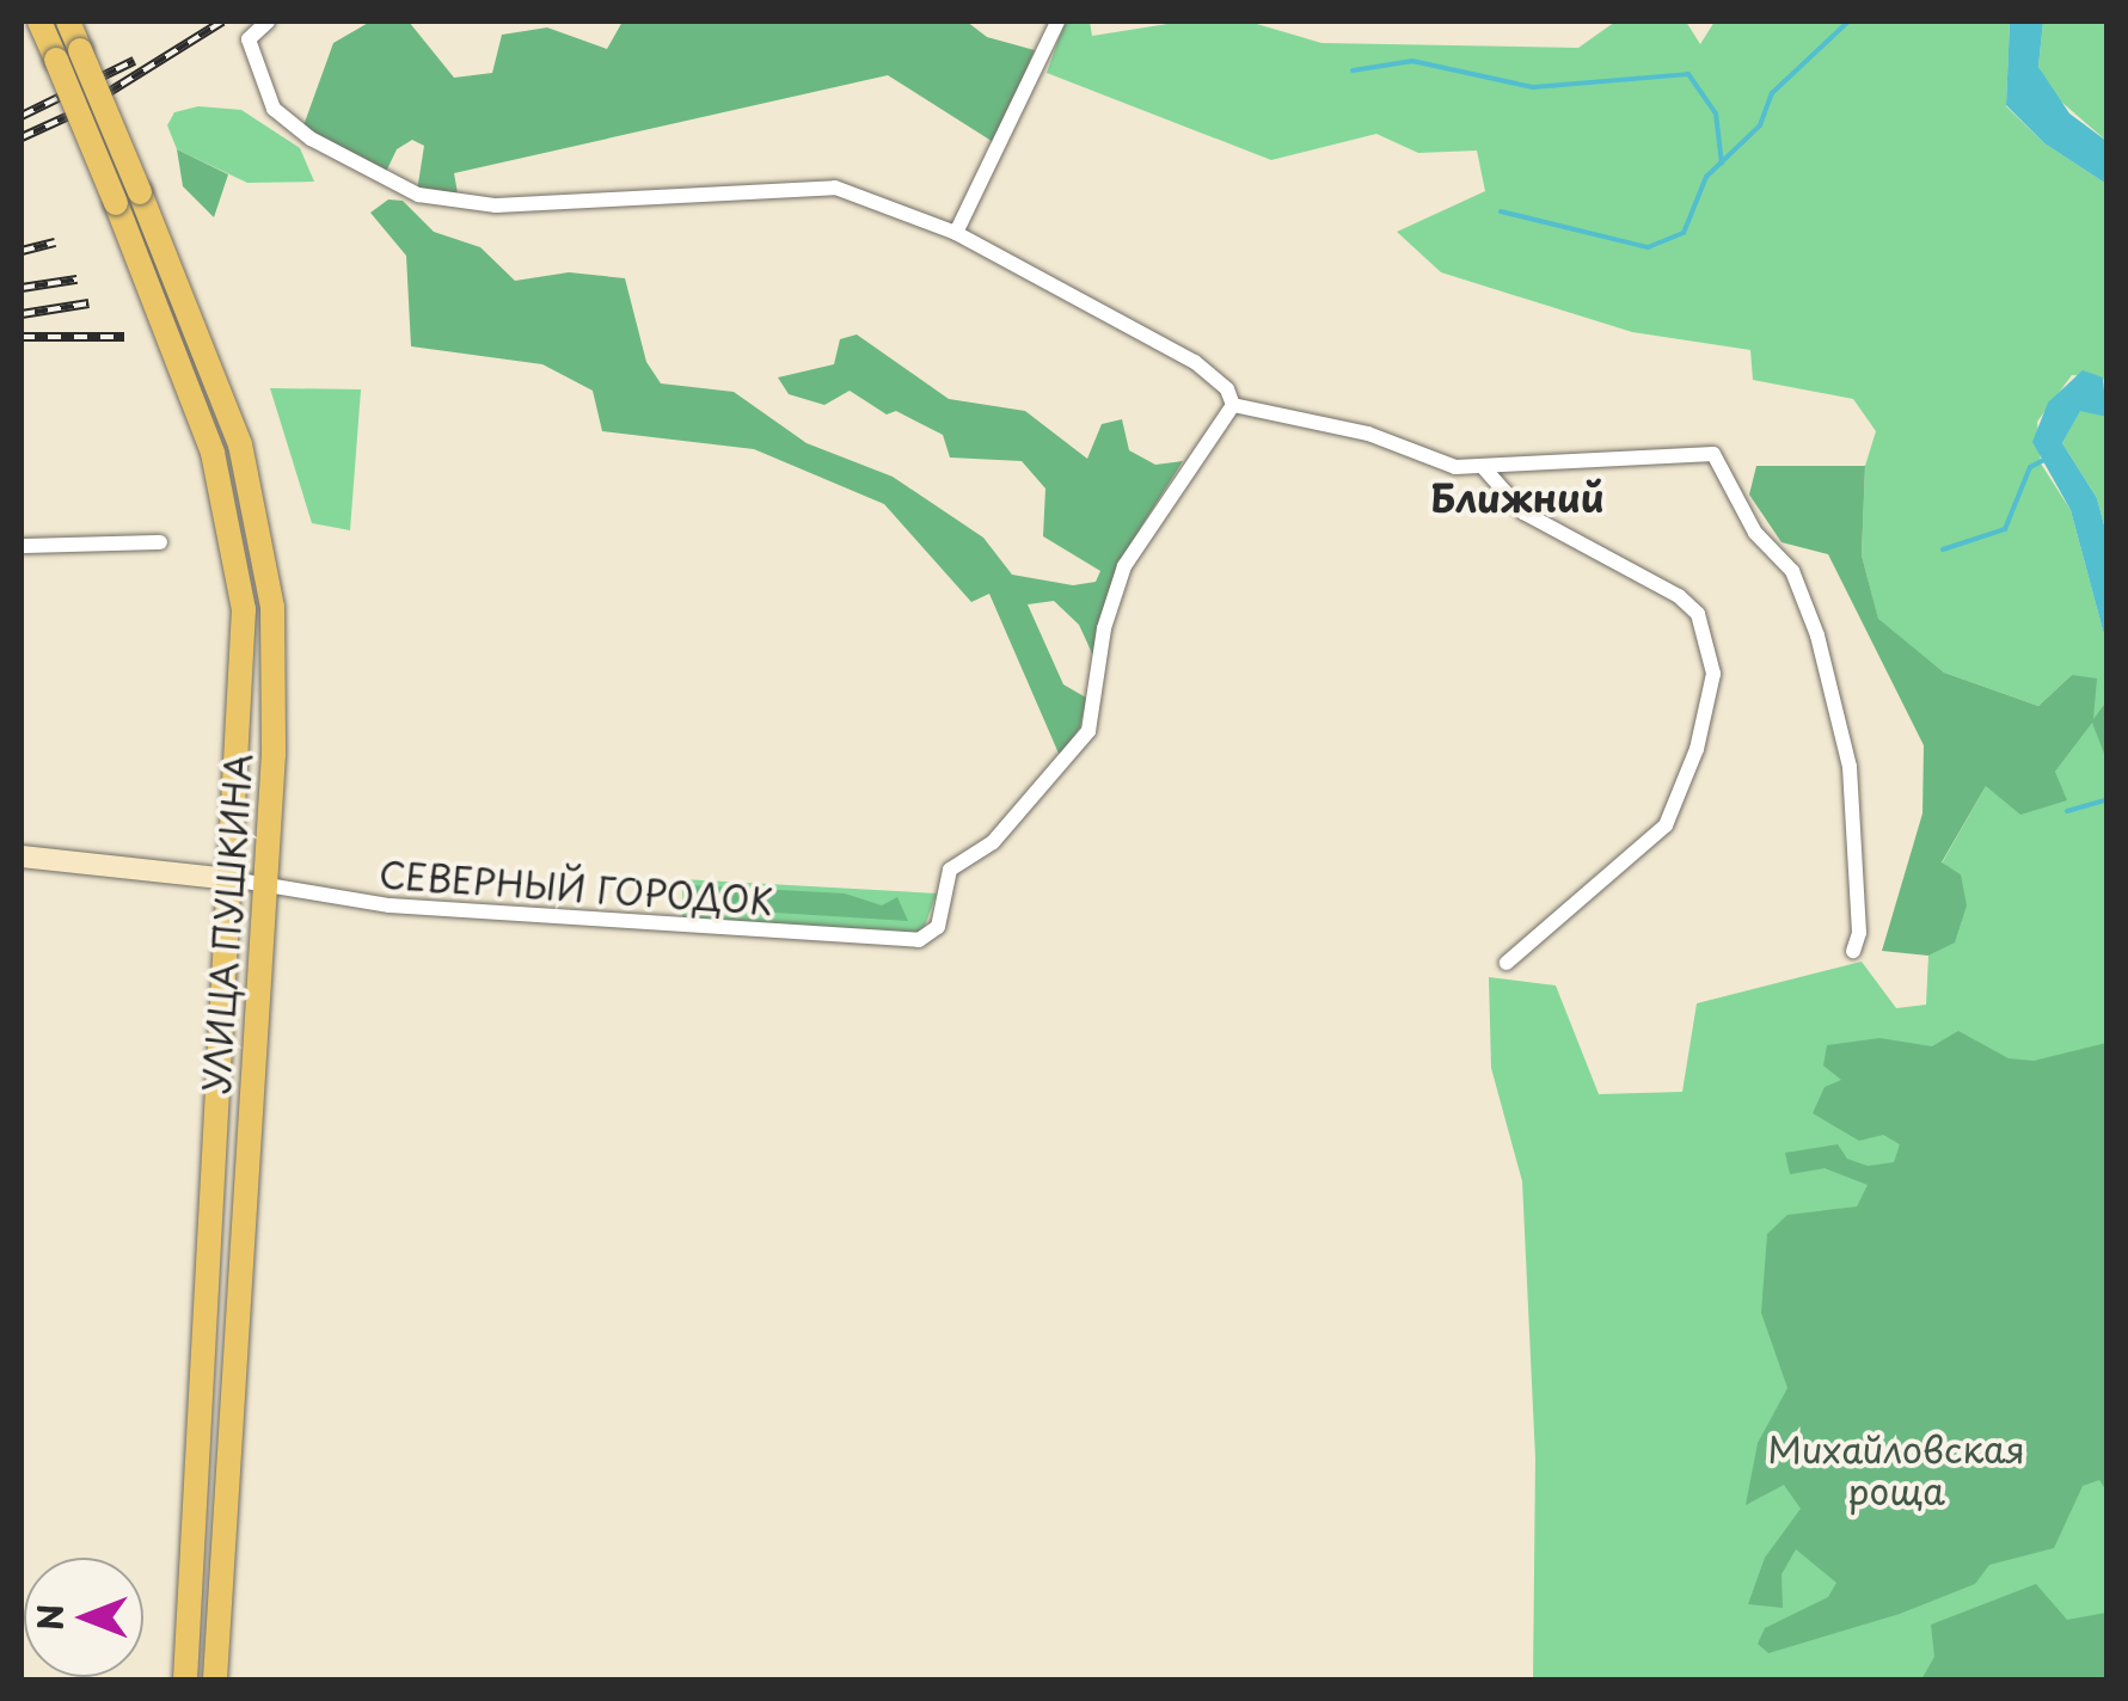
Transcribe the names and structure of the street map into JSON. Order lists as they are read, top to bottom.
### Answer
{
  "streets": {
    "main road": ["УЛИЦА ПУШКИНА"],
    "street": ["СЕВЕРНЫЙ ГОРОДОК"]
  },
  "crossings": [
    ["СЕВЕРНЫЙ ГОРОДОК", "УЛИЦА ПУШКИНА"]
  ],
  "districts": ["Ближний"],
  "parks": ["Михайловская роща"],
  "north": "left"
}
